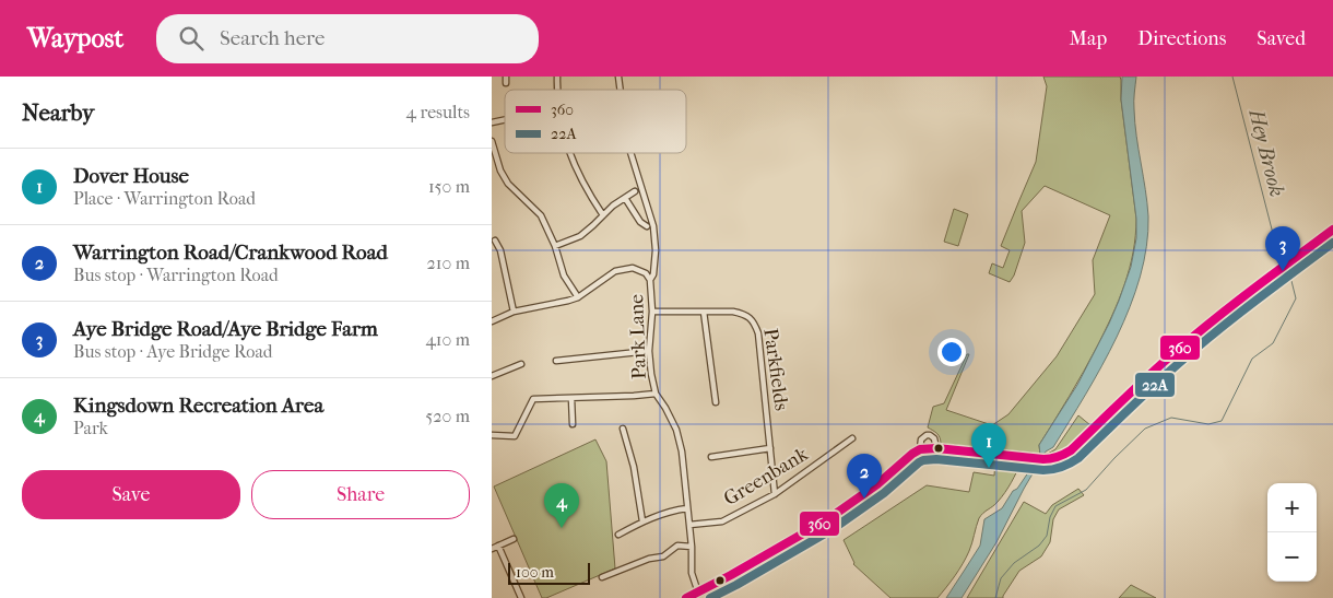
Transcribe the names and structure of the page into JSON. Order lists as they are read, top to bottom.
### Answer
{
  "streets": {
    "street": ["Park Lane", "Parkfields", "Greenbank"]
  },
  "crossings": [
    ["Park Lane", "Parkfields"],
    ["Park Lane", "Greenbank"],
    ["Parkfields", "Greenbank"]
  ],
  "water": ["Hey Brook"],
  "lines": ["transit line 360", "transit line 22A"],
  "legend": ["360", "22A"],
  "scale_bar": "100 m",
  "page": {
    "header": "Waypost",
    "search": "Search here",
    "nav": ["Map", "Directions", "Saved"],
    "heading": ["Nearby", "4 results"],
    "list": [
      {
        "mark": "1",
        "name": "Dover House",
        "note": "Place · Warrington Road",
        "value": "150 m"
      },
      {
        "mark": "2",
        "name": "Warrington Road/Crankwood Road",
        "note": "Bus stop · Warrington Road",
        "value": "210 m"
      },
      {
        "mark": "3",
        "name": "Aye Bridge Road/Aye Bridge Farm",
        "note": "Bus stop · Aye Bridge Road",
        "value": "410 m"
      },
      {
        "mark": "4",
        "name": "Kingsdown Recreation Area",
        "note": "Park",
        "value": "520 m"
      }
    ],
    "pins": [
      "3",
      "1",
      "2",
      "4"
    ],
    "buttons": ["Save", "Share"],
    "map_buttons": ["+", "−"],
    "scale": "100 m"
  }
}
